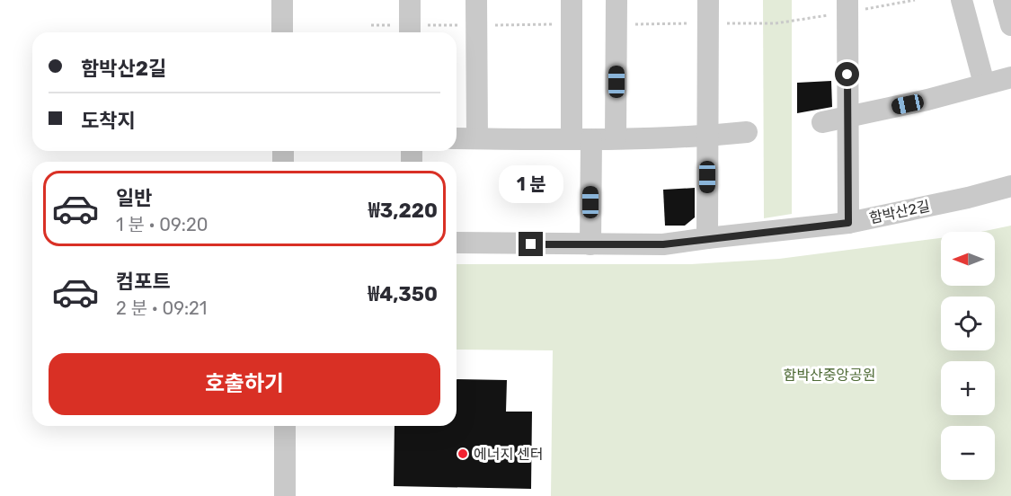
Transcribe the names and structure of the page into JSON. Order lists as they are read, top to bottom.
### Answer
{
  "streets": {
    "street": ["함박산2길"]
  },
  "parks": ["함박산중앙공원"],
  "places": ["에너지 센터"],
  "north": "left",
  "page": {
    "banner": ["함박산2길", "도착지"],
    "bubble": "1 분",
    "list": [
      {
        "name": "일반",
        "note": "1 분 · 09:20",
        "value": "₩3,220"
      },
      {
        "name": "컴포트",
        "note": "2 분 · 09:21",
        "value": "₩4,350"
      }
    ],
    "map_buttons": ["+", "−"],
    "buttons": "호출하기"
  }
}
